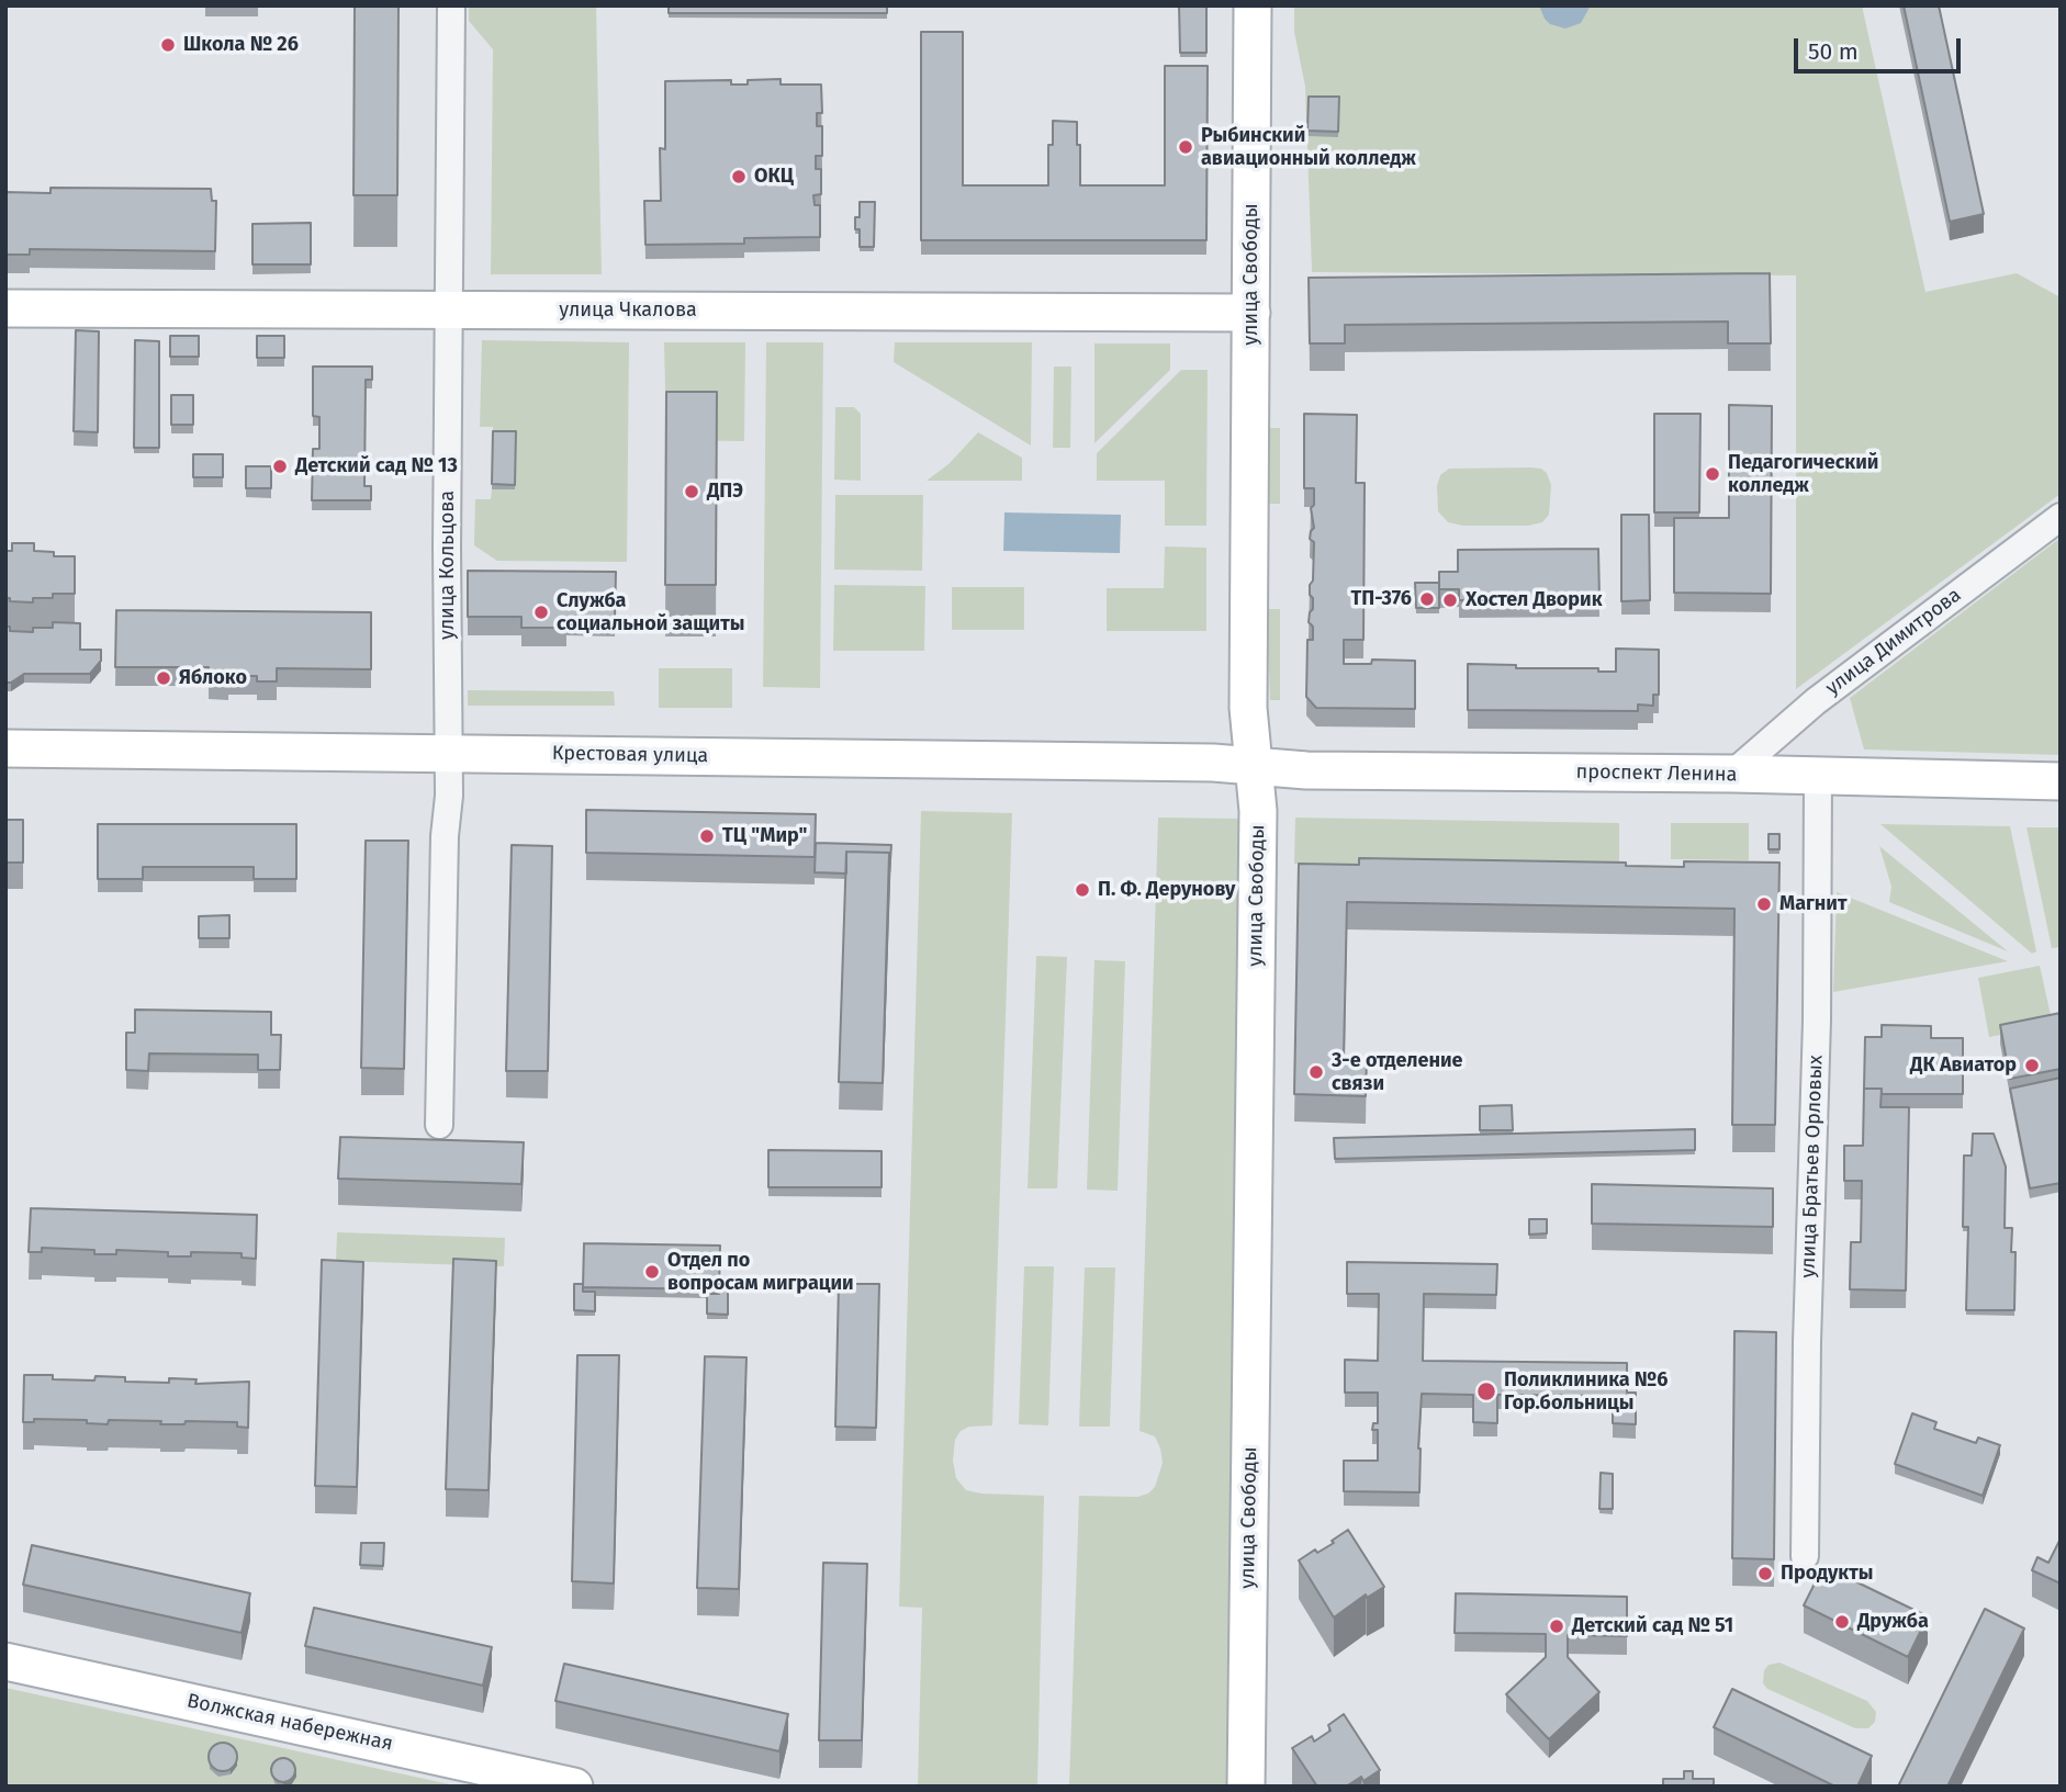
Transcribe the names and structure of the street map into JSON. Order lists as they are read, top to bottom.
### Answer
{
  "streets": {
    "street": [
      "улица Свободы",
      "улица Чкалова",
      "улица Кольцова",
      "улица Димитрова",
      "Крестовая улица",
      "проспект Ленина",
      "улица Братьев Орловых",
      "Волжская набережная"
    ]
  },
  "crossings": [
    ["улица Свободы", "улица Чкалова"],
    ["улица Свободы", "Крестовая улица"],
    ["улица Свободы", "проспект Ленина"],
    ["улица Чкалова", "улица Кольцова"],
    ["улица Кольцова", "Крестовая улица"],
    ["улица Димитрова", "проспект Ленина"],
    ["Крестовая улица", "проспект Ленина"],
    ["проспект Ленина", "улица Братьев Орловых"]
  ],
  "places": [
    "Школа № 26",
    "Рыбинский авиационный колледж",
    "ОКЦ",
    "Детский сад № 13",
    "Педагогический колледж",
    "ДПЭ",
    "ТП-376",
    "Хостел Дворик",
    "Служба социальной защиты",
    "Яблоко",
    "ТЦ \"Мир\"",
    "П. Ф. Дерунову",
    "Магнит",
    "ДК Авиатор",
    "3-е отделение связи",
    "Отдел по вопросам миграции",
    "Поликлиника №6 Гор.больницы",
    "Продукты",
    "Дружба",
    "Детский сад № 51"
  ],
  "scale_bar": "50 m"
}
